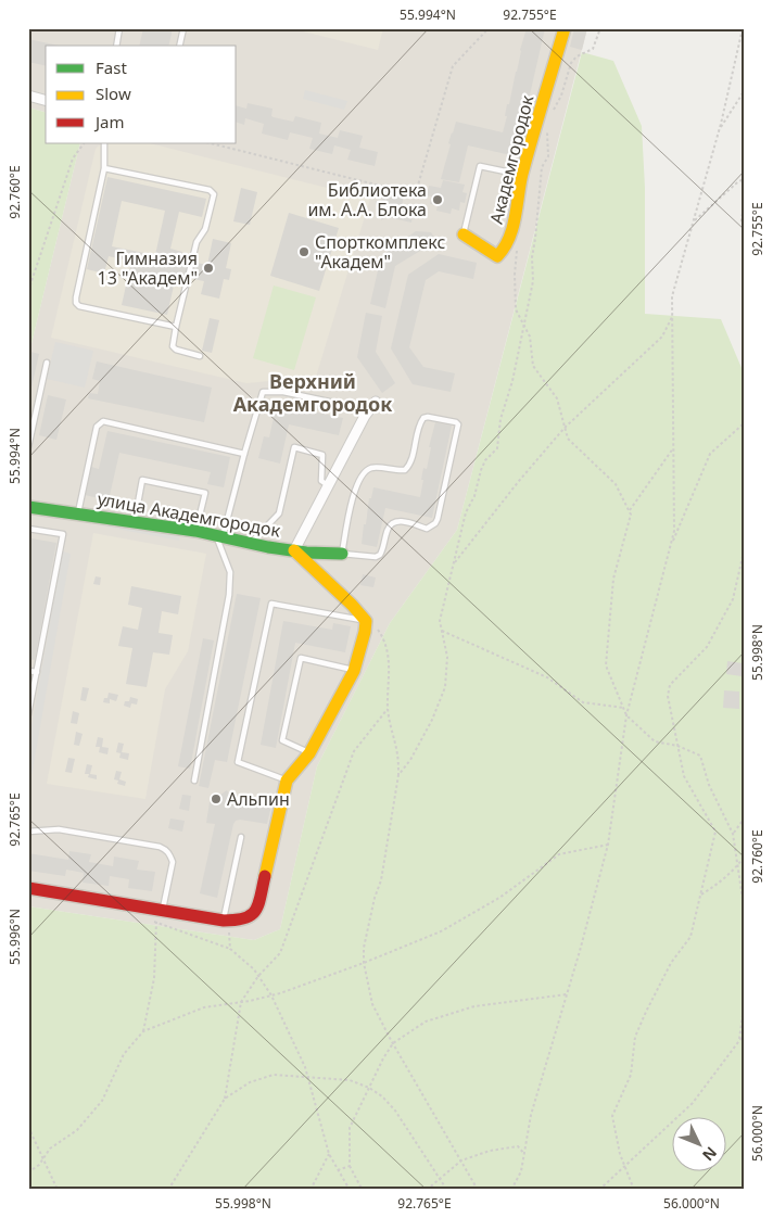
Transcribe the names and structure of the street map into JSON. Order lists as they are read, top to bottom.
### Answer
{
  "streets": {
    "street": ["Академгородок", "улица Академгородок"]
  },
  "districts": ["Верхний Академгородок"],
  "places": [
    "Библиотека им. А.А. Блока",
    "Спорткомплекс \"Академ\"",
    "Гимназия 13 \"Академ\"",
    "Альпин"
  ],
  "legend": ["Fast", "Slow", "Jam"],
  "north": "bottom right",
  "coordinates": [
    "55.994°N",
    "92.755°E",
    "92.760°E",
    "55.998°N",
    "92.765°E",
    "55.996°N",
    "56.000°N"
  ]
}
